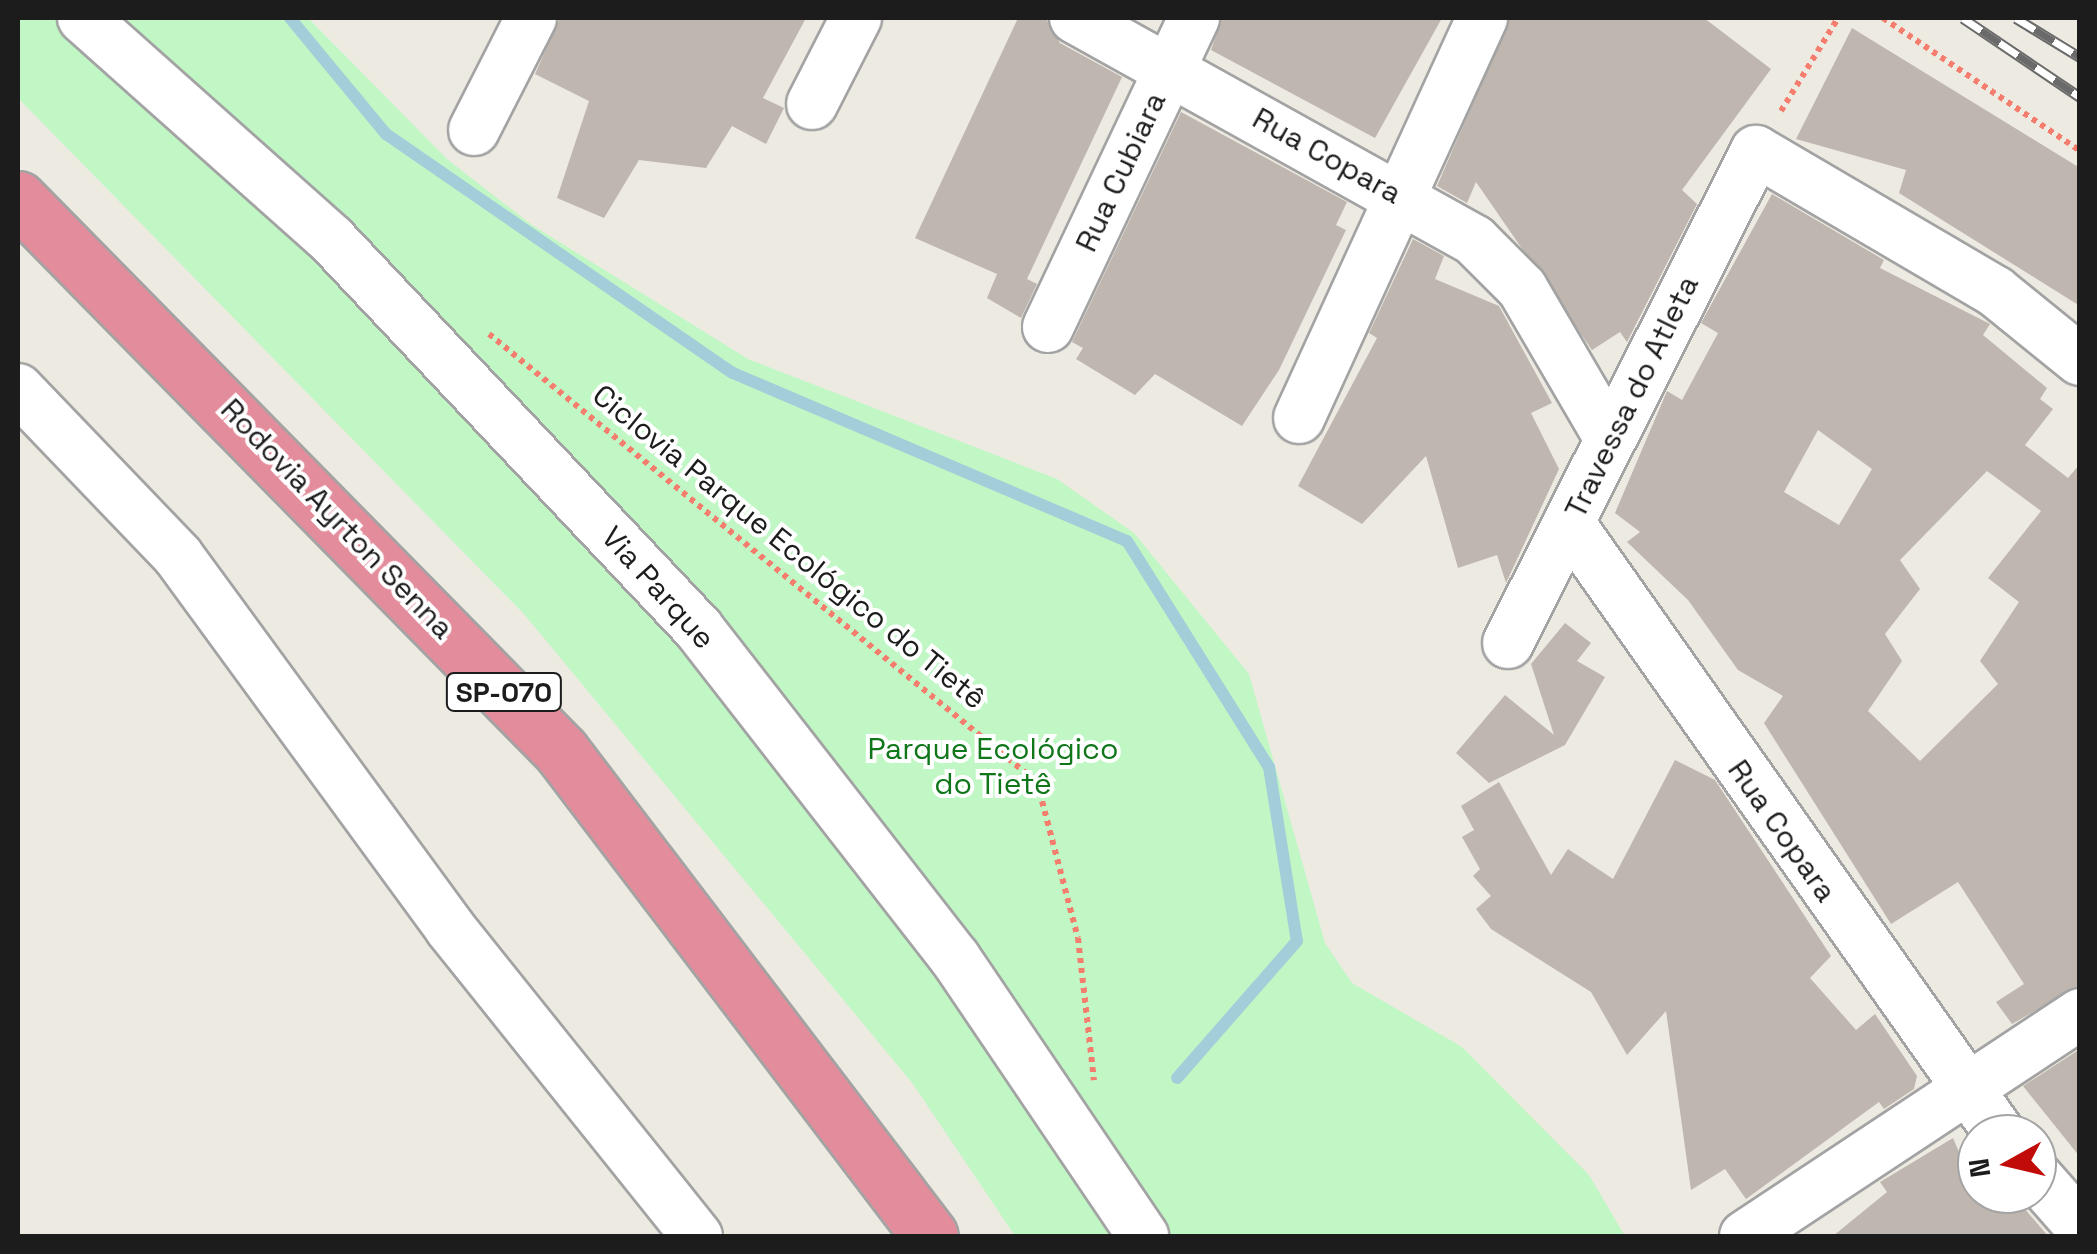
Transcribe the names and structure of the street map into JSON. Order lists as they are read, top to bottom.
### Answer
{
  "streets": {
    "highway": ["Rodovia Ayrton Senna", "SP-070"],
    "street": [
      "Rua Copara",
      "Rua Cubiara",
      "Travessa do Atleta",
      "Via Parque"
    ],
    "path": ["Ciclovia Parque Ecológico do Tietê"]
  },
  "crossings": [
    ["Rua Copara", "Rua Cubiara"],
    ["Rua Copara", "Travessa do Atleta"]
  ],
  "parks": ["Parque Ecológico do Tietê"],
  "north": "left"
}
